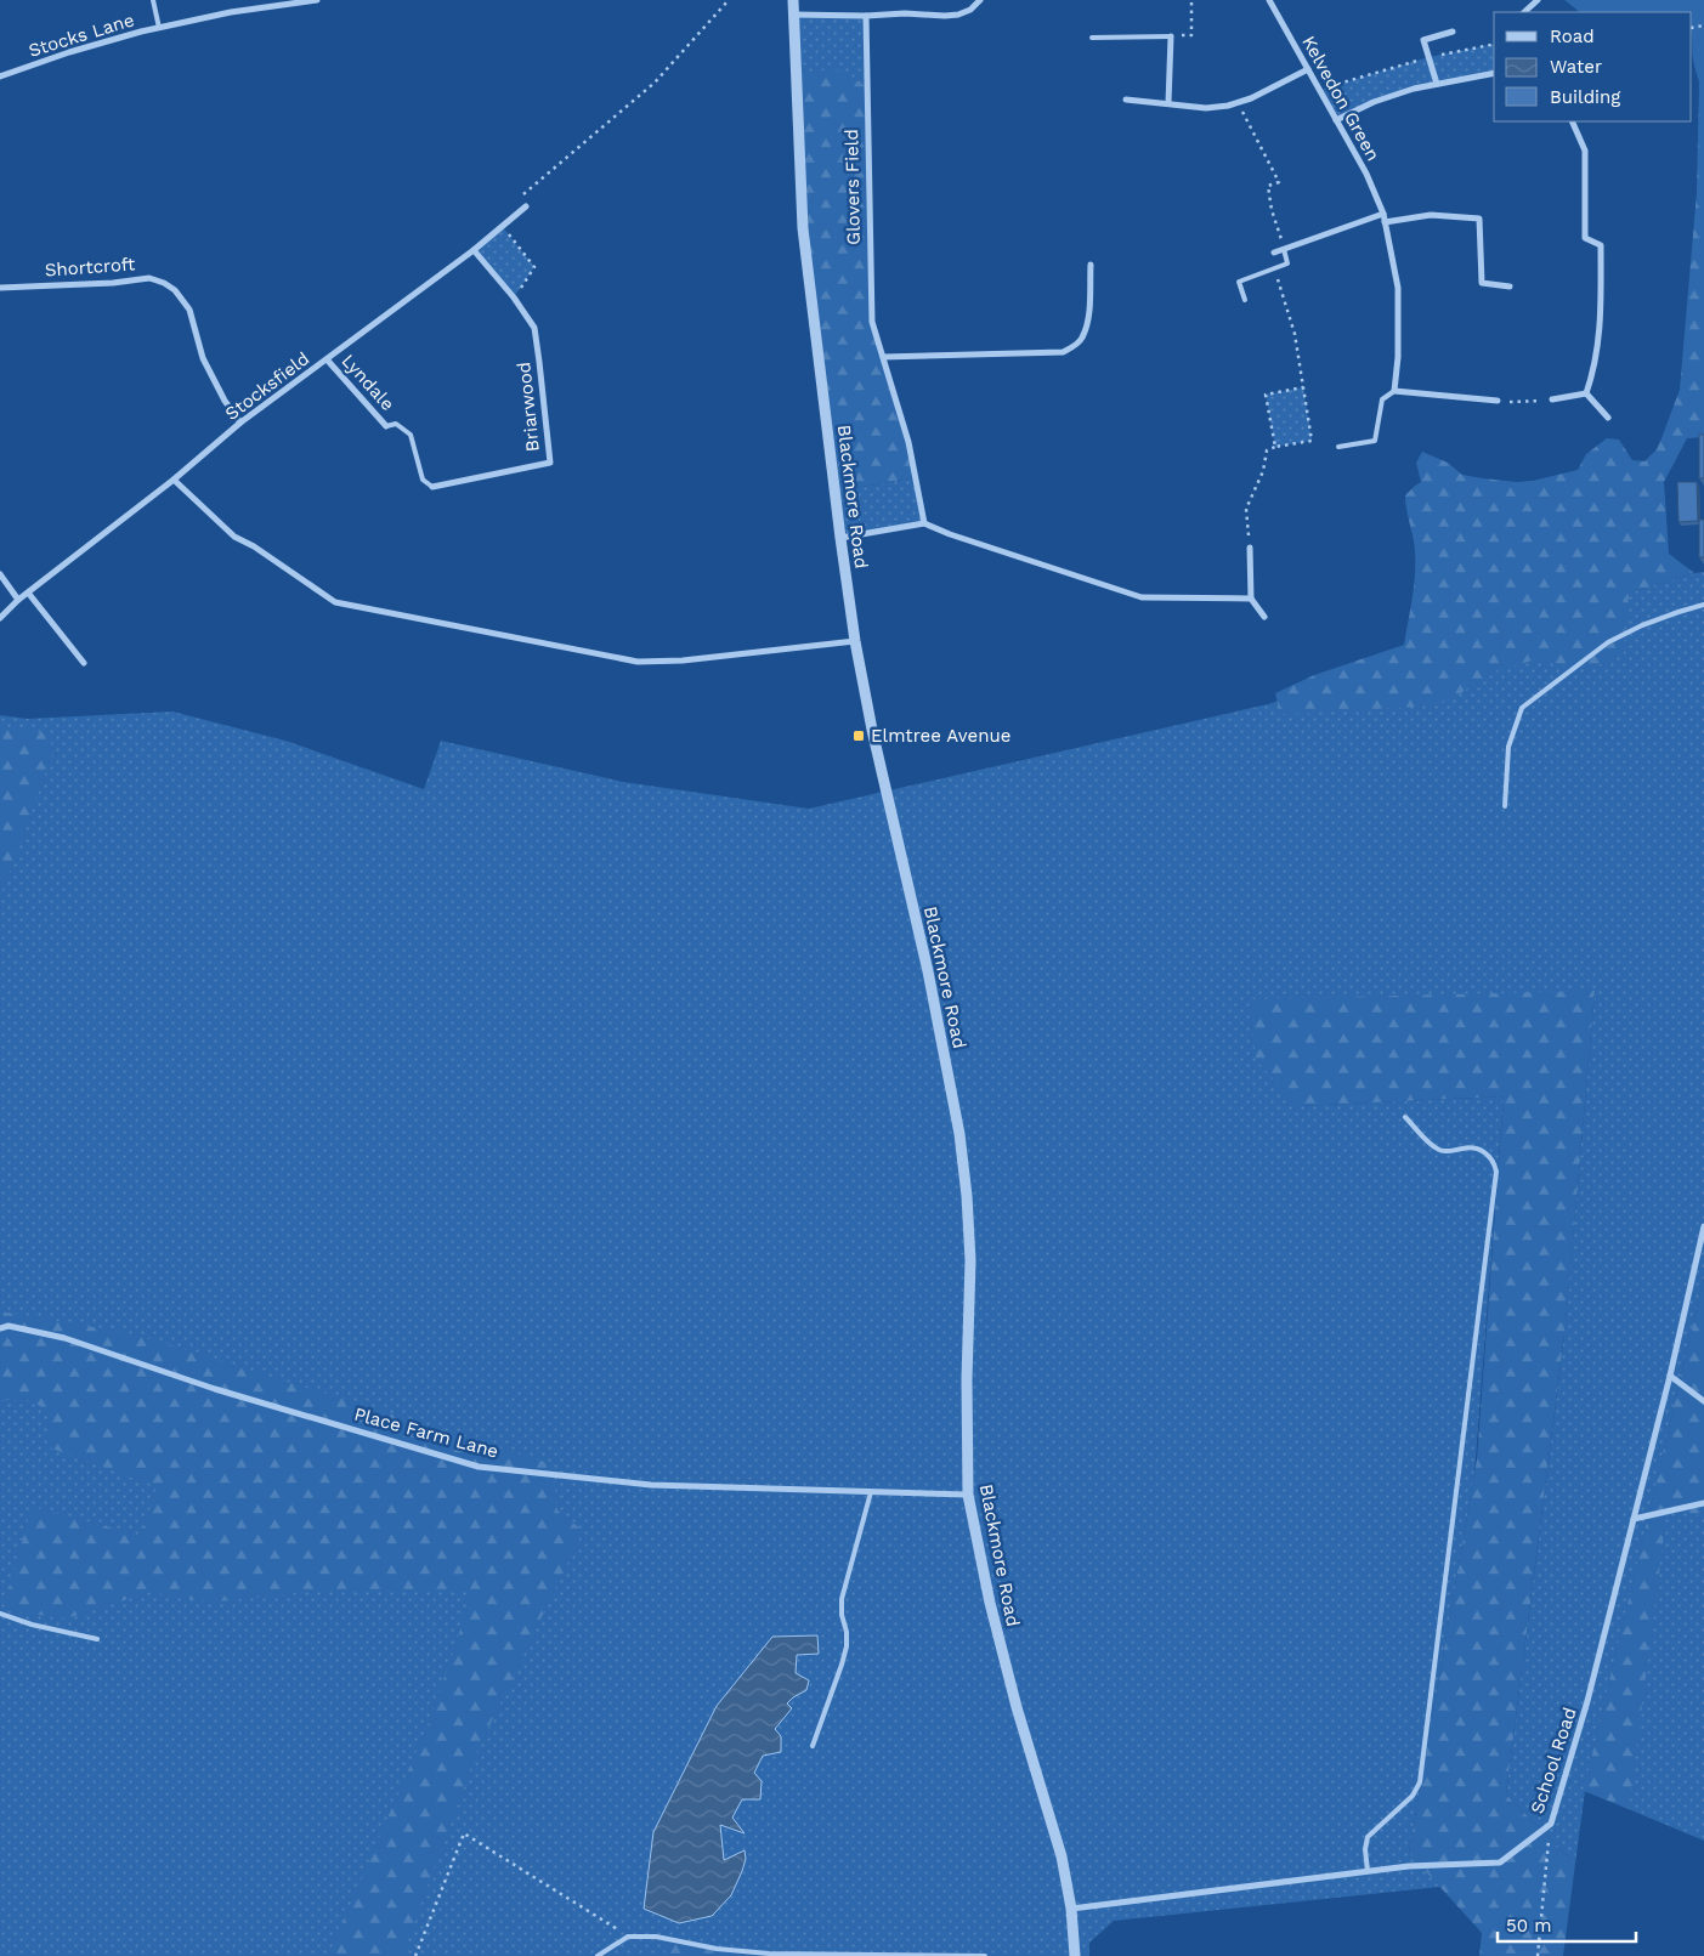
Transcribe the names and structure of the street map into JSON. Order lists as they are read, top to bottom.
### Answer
{
  "streets": {
    "street": [
      "Stocks Lane",
      "Kelvedon Green",
      "Glovers Field",
      "Shortcroft",
      "Lyndale",
      "Stocksfield",
      "Briarwood",
      "Blackmore Road",
      "Place Farm Lane",
      "School Road"
    ]
  },
  "crossings": [
    ["Shortcroft", "Stocksfield"],
    ["Lyndale", "Stocksfield"],
    ["Stocksfield", "Briarwood"],
    ["Blackmore Road", "Place Farm Lane"],
    ["Blackmore Road", "School Road"]
  ],
  "places": {
    "transit": ["Elmtree Avenue"]
  },
  "legend": ["Road", "Water", "Building"],
  "scale_bar": "50 m"
}
